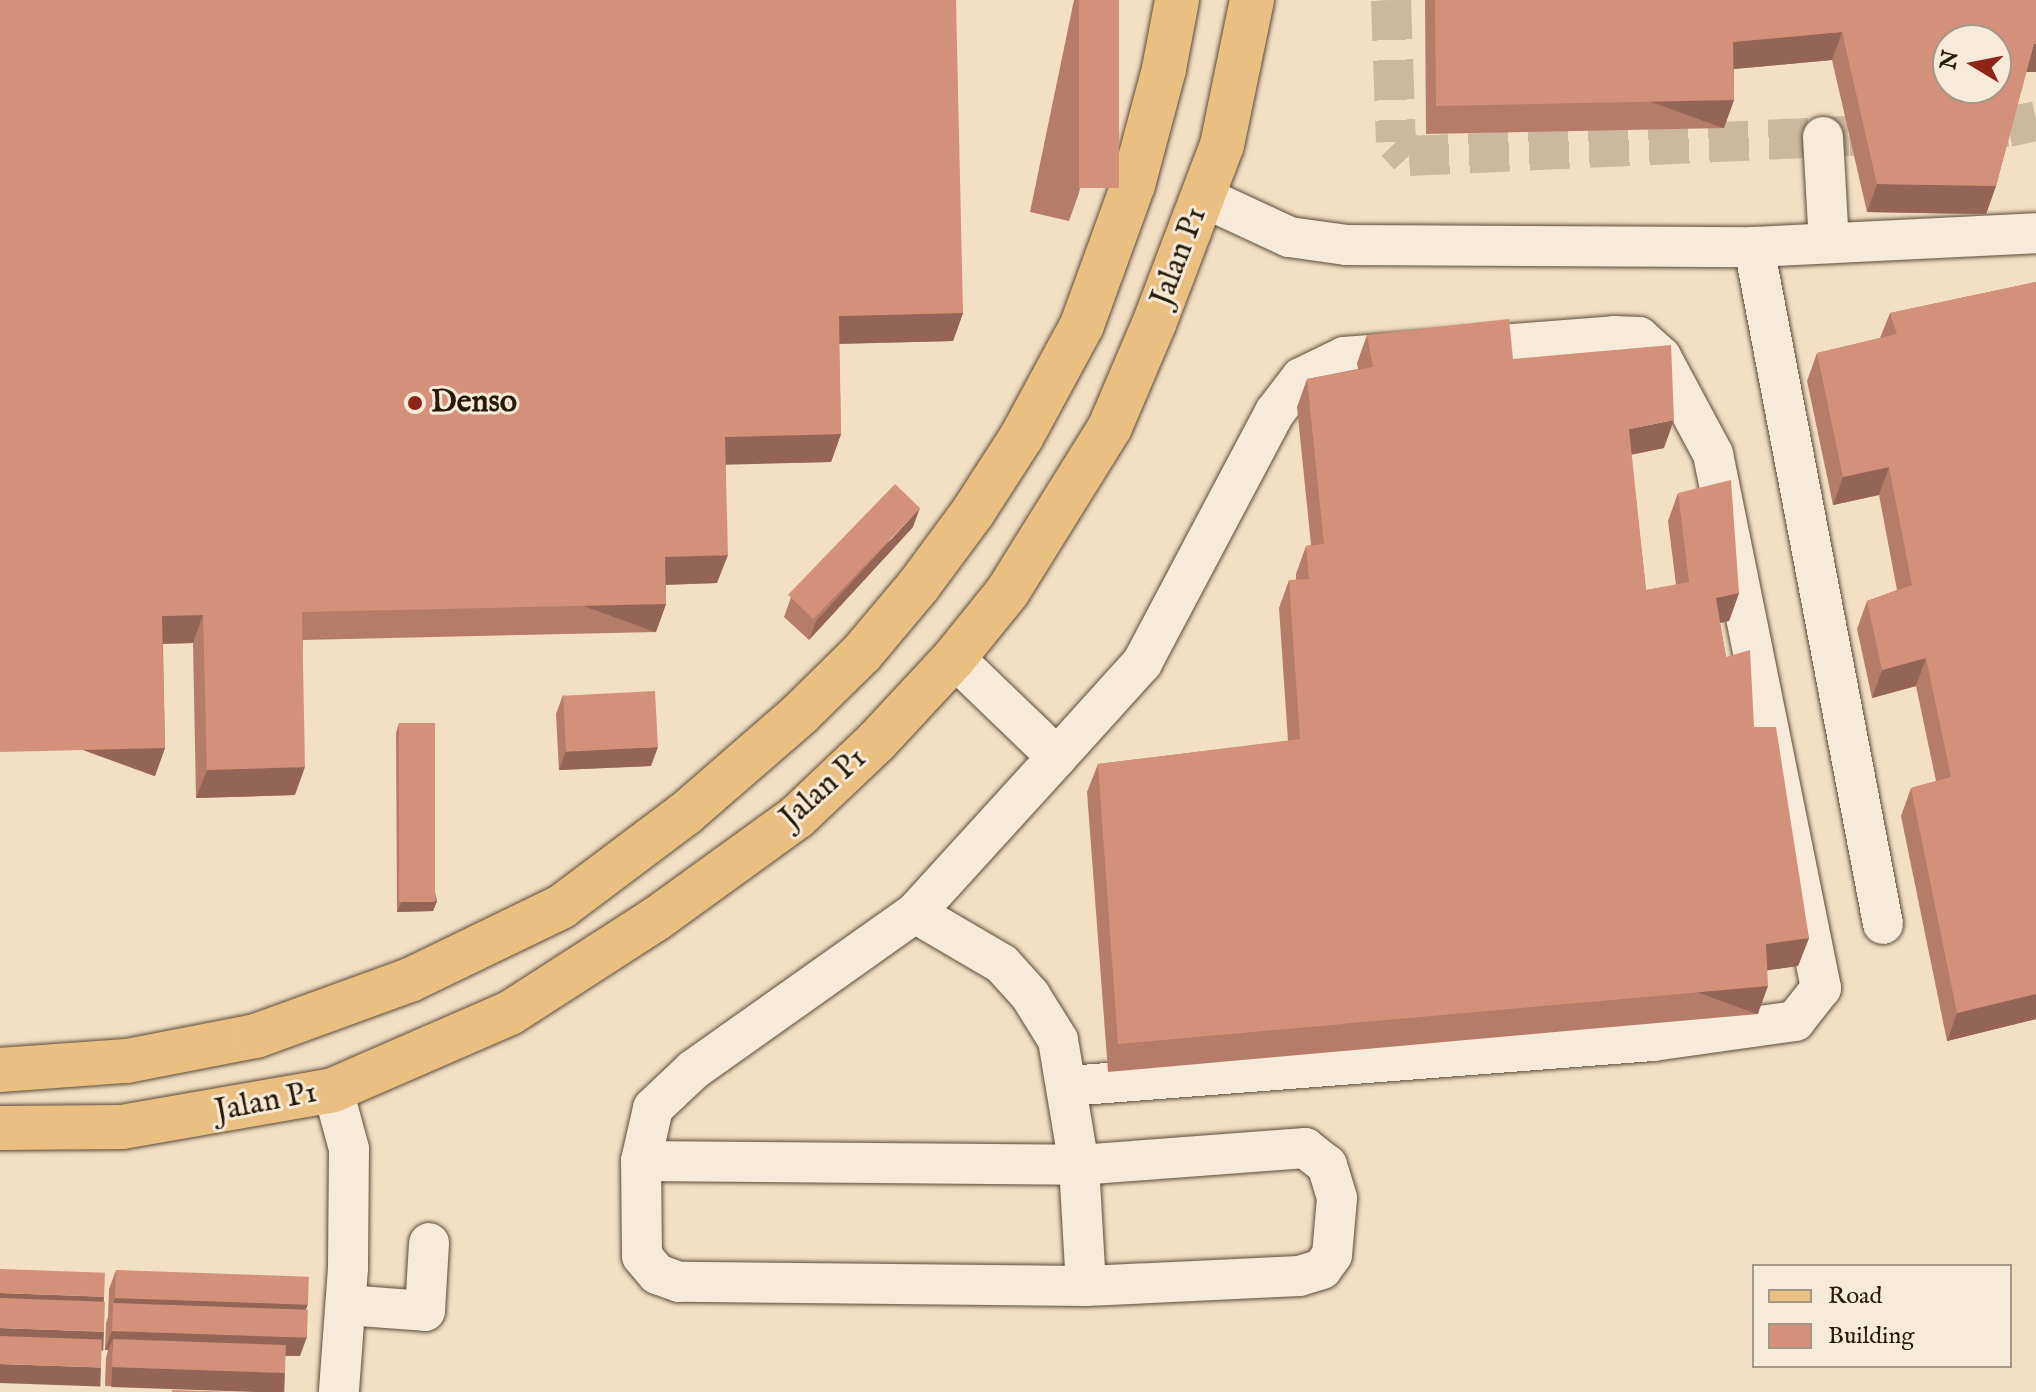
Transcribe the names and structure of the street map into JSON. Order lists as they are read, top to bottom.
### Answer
{
  "streets": {
    "main road": ["Jalan P1"]
  },
  "places": ["Denso"],
  "legend": ["Road", "Building"],
  "north": "left"
}
